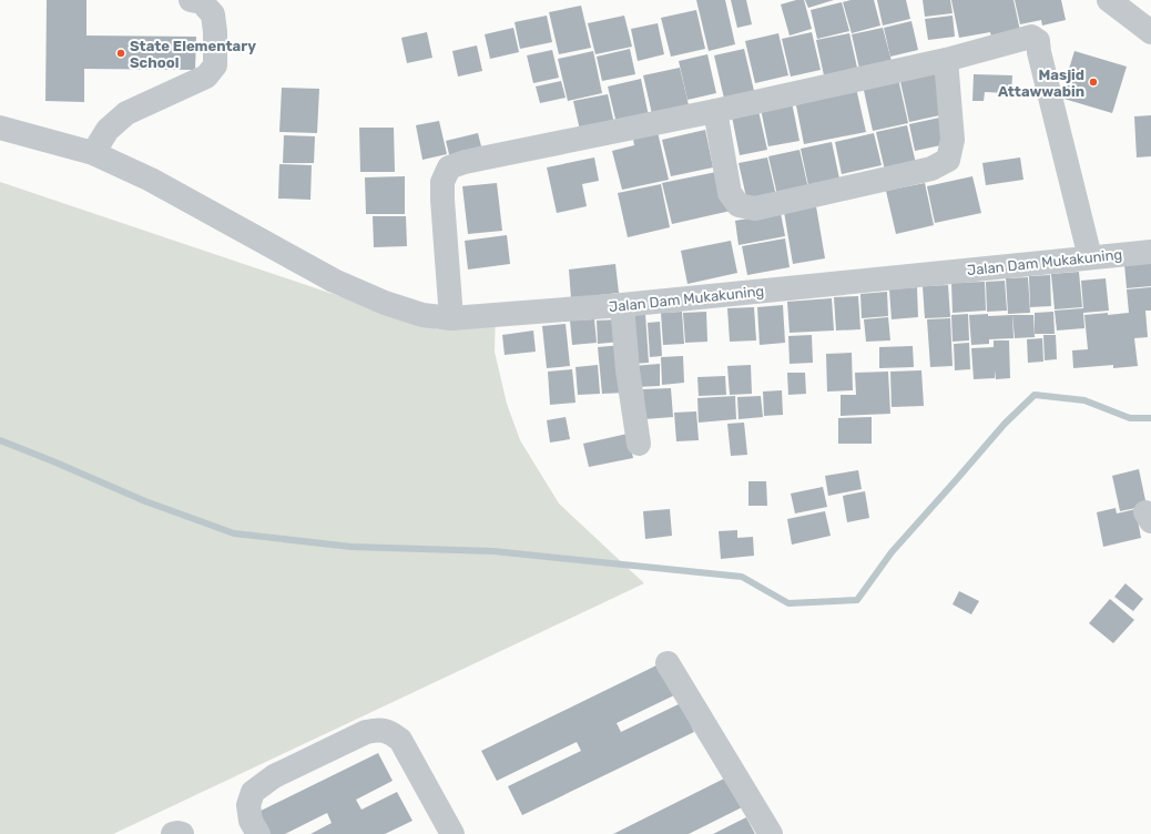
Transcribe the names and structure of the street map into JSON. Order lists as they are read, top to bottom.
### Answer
{
  "streets": {
    "street": ["Jalan Dam Mukakuning"]
  },
  "places": ["State Elementary School", "Masjid Attawwabin"]
}
